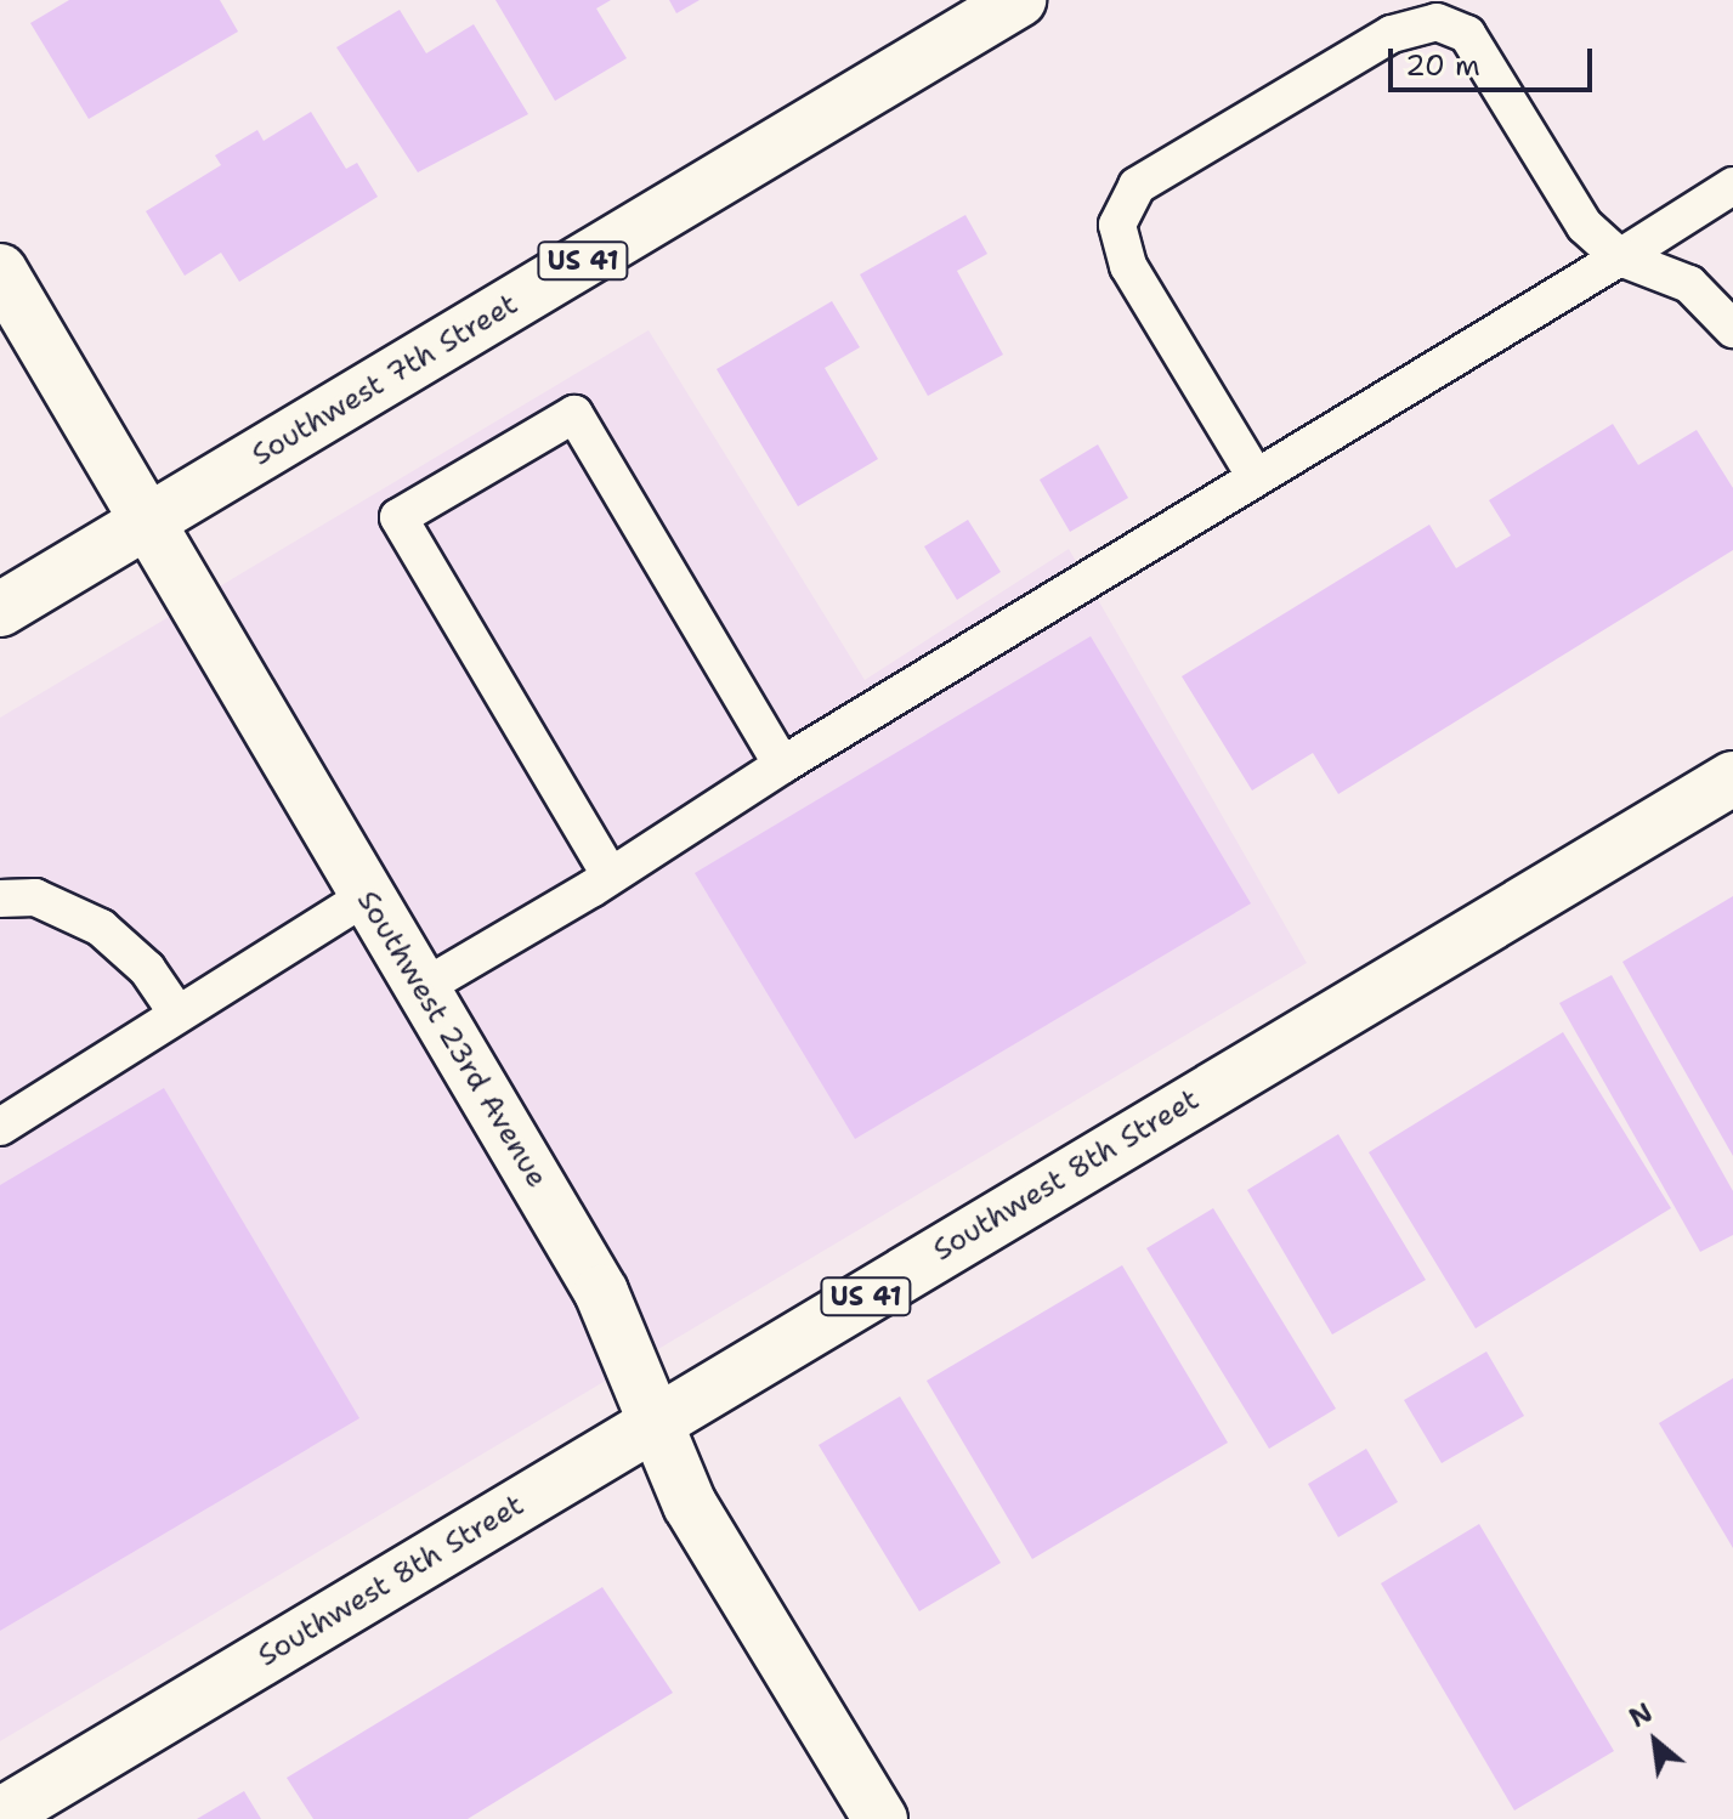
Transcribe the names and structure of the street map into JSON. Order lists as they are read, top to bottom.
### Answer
{
  "streets": {
    "main road": [
      "US 41",
      "Southwest 7th Street",
      "Southwest 23rd Avenue",
      "Southwest 8th Street"
    ]
  },
  "crossings": [
    ["Southwest 7th Street", "Southwest 23rd Avenue"],
    ["Southwest 23rd Avenue", "Southwest 8th Street"]
  ],
  "scale_bar": "20 m",
  "north": "top left"
}
